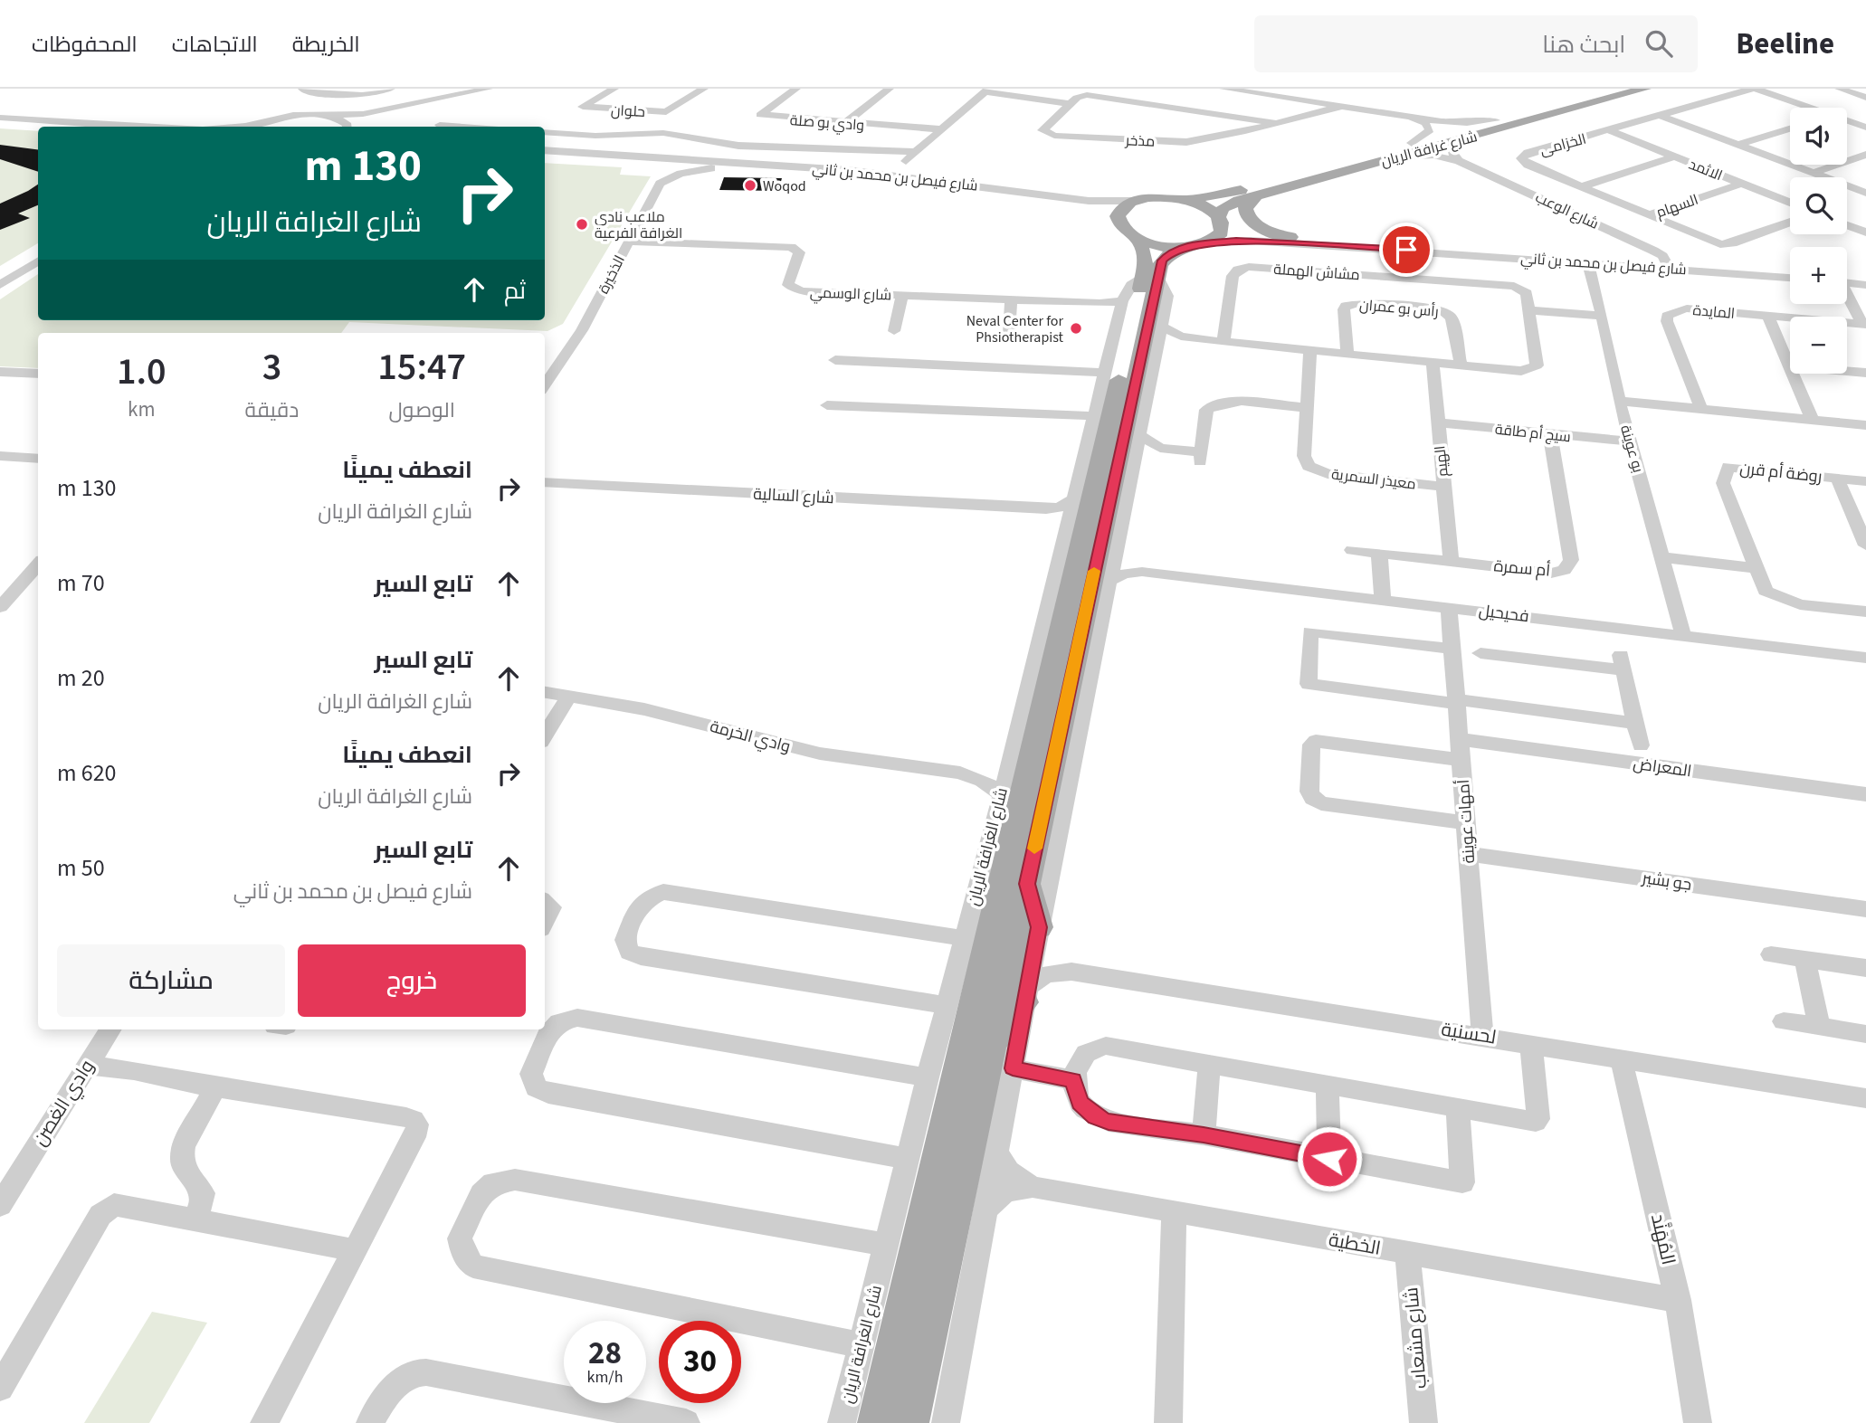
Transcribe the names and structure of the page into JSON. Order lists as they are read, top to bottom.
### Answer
{
  "streets": {
    "main road": ["شارع غرافة الريان", "شارع الغرافة الريان"],
    "street": [
      "حلوان",
      "وادي بو صلة",
      "مذخر",
      "الخزامى",
      "الاثمد",
      "شارع فيصل بن محمد بن ثاني",
      "السهام",
      "شارع الوعب",
      "مشاش الهملة",
      "الذخيرة",
      "شارع الوسمي",
      "رأس بو عمران",
      "المايدة",
      "سيج أم طاقة",
      "بو عوينة",
      "الهيم",
      "روضة أم قرن",
      "معيذر السمرية",
      "شارع السالية",
      "أم سمرة",
      "فحيحيل",
      "وادي الخرمة",
      "المعراض",
      "أمهات عوينة",
      "جو بشير",
      "لحسنية",
      "وادي الغصن",
      "المُهَنَّد",
      "الخطية",
      "شارع مشعاب"
    ]
  },
  "crossings": [
    ["الخزامى", "الاثمد"],
    ["الخزامى", "السهام"],
    ["شارع غرافة الريان", "شارع فيصل بن محمد بن ثاني"],
    ["شارع غرافة الريان", "شارع الوعب"],
    ["شارع غرافة الريان", "شارع الغرافة الريان"],
    ["الاثمد", "السهام"],
    ["شارع فيصل بن محمد بن ثاني", "شارع الوعب"],
    ["شارع فيصل بن محمد بن ثاني", "بو عوينة"],
    ["شارع فيصل بن محمد بن ثاني", "شارع الغرافة الريان"],
    ["مشاش الهملة", "رأس بو عمران"],
    ["مشاش الهملة", "الهيم"],
    ["مشاش الهملة", "معيذر السمرية"],
    ["مشاش الهملة", "شارع الغرافة الريان"],
    ["الذخيرة", "شارع الوسمي"],
    ["شارع الوسمي", "شارع الغرافة الريان"],
    ["سيج أم طاقة", "بو عوينة"],
    ["سيج أم طاقة", "الهيم"],
    ["سيج أم طاقة", "أم سمرة"],
    ["بو عوينة", "فحيحيل"],
    ["الهيم", "معيذر السمرية"],
    ["الهيم", "أم سمرة"],
    ["شارع السالية", "شارع الغرافة الريان"],
    ["فحيحيل", "أمهات عوينة"],
    ["فحيحيل", "شارع الغرافة الريان"],
    ["وادي الخرمة", "شارع الغرافة الريان"],
    ["المعراض", "أمهات عوينة"],
    ["أمهات عوينة", "جو بشير"],
    ["أمهات عوينة", "لحسنية"],
    ["شارع الغرافة الريان", "لحسنية"],
    ["شارع الغرافة الريان", "الخطية"],
    ["لحسنية", "المُهَنَّد"],
    ["المُهَنَّد", "الخطية"],
    ["الخطية", "شارع مشعاب"]
  ],
  "places": ["Woqod", "ملاعب نادي الغرافة الفرعية", "Neval Center for Phsiotherapist"],
  "page": {
    "header": "Beeline",
    "search": "ابحث هنا",
    "nav": ["الخريطة", "الاتجاهات", "المحفوظات"],
    "map_buttons": ["+", "−"],
    "turn": ["130 m", "شارع الغرافة الريان"],
    "then": "ثم",
    "eta": [
      "15:47",
      "الوصول",
      "3",
      "دقيقة",
      "1.0",
      "km"
    ],
    "list": [
      {
        "name": "انعطف يمينًا",
        "note": "شارع الغرافة الريان",
        "value": "130 m"
      },
      {
        "name": "تابع السير",
        "value": "70 m"
      },
      {
        "name": "تابع السير",
        "note": "شارع الغرافة الريان",
        "value": "20 m"
      },
      {
        "name": "انعطف يمينًا",
        "note": "شارع الغرافة الريان",
        "value": "620 m"
      },
      {
        "name": "تابع السير",
        "note": "شارع فيصل بن محمد بن ثاني",
        "value": "50 m"
      }
    ],
    "buttons": ["خروج", "مشاركة"],
    "speed": "28 km/h",
    "limit": "30"
  }
}
